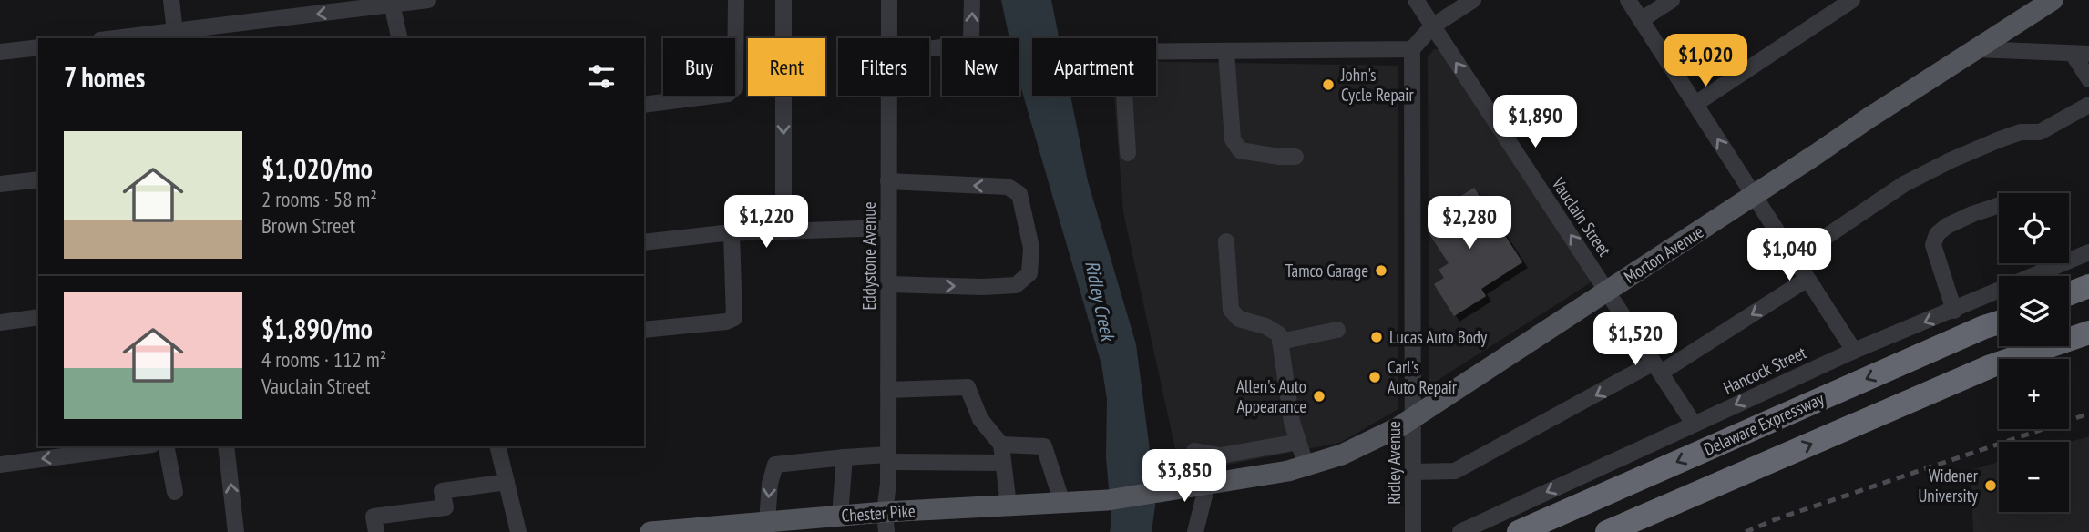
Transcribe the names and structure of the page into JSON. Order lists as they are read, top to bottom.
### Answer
{
  "streets": {
    "highway": ["Delaware Expressway"],
    "main road": ["Morton Avenue", "Chester Pike"],
    "street": [
      "Vauclain Street",
      "Eddystone Avenue",
      "Hancock Street",
      "Ridley Avenue"
    ]
  },
  "crossings": [
    ["Vauclain Street", "Morton Avenue"],
    ["Vauclain Street", "Hancock Street"],
    ["Morton Avenue", "Ridley Avenue"],
    ["Morton Avenue", "Chester Pike"],
    ["Eddystone Avenue", "Chester Pike"]
  ],
  "one_way": ["Vauclain Street"],
  "water": ["Ridley Creek"],
  "places": [
    "John's Cycle Repair",
    "Tamco Garage",
    "Lucas Auto Body",
    "Carl's Auto Repair",
    "Allen's Auto Appearance",
    "Widener University"
  ],
  "page": {
    "price": [
      "$1,020",
      "$1,890",
      "$1,220",
      "$2,280",
      "$1,040",
      "$1,520",
      "$3,850"
    ],
    "chip": [
      "Buy",
      "Rent",
      "Filters",
      "New",
      "Apartment"
    ],
    "heading": "7 homes",
    "list": [
      {
        "name": "$1,020/mo",
        "note": "2 rooms · 58 m² · Brown Street"
      },
      {
        "name": "$1,890/mo",
        "note": "4 rooms · 112 m² · Vauclain Street"
      }
    ],
    "map_buttons": ["+", "−"]
  }
}
